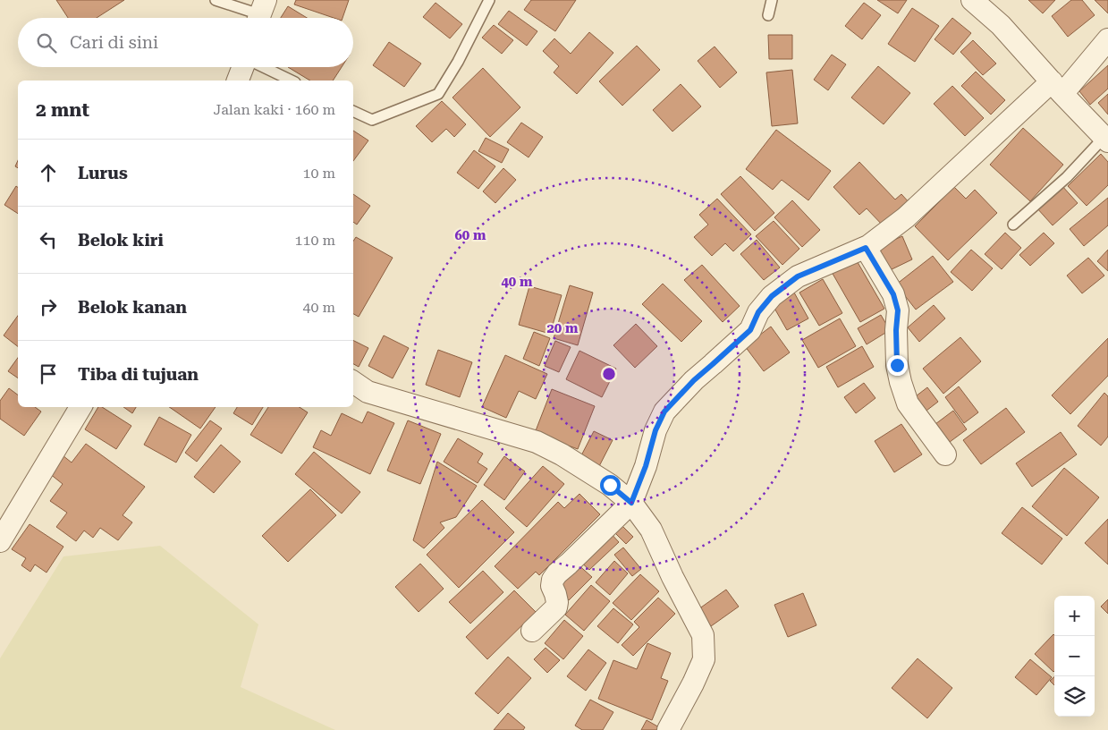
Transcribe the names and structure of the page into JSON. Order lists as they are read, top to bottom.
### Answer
{
  "page": {
    "search": "Cari di sini",
    "heading": ["2 mnt", "Jalan kaki · 160 m"],
    "list": [
      ["Lurus", "10 m"],
      ["Belok kiri", "110 m"],
      ["Belok kanan", "40 m"],
      "Tiba di tujuan"
    ],
    "map_buttons": ["+", "−"]
  },
  "rings": ["60 m", "40 m", "20 m"]
}
